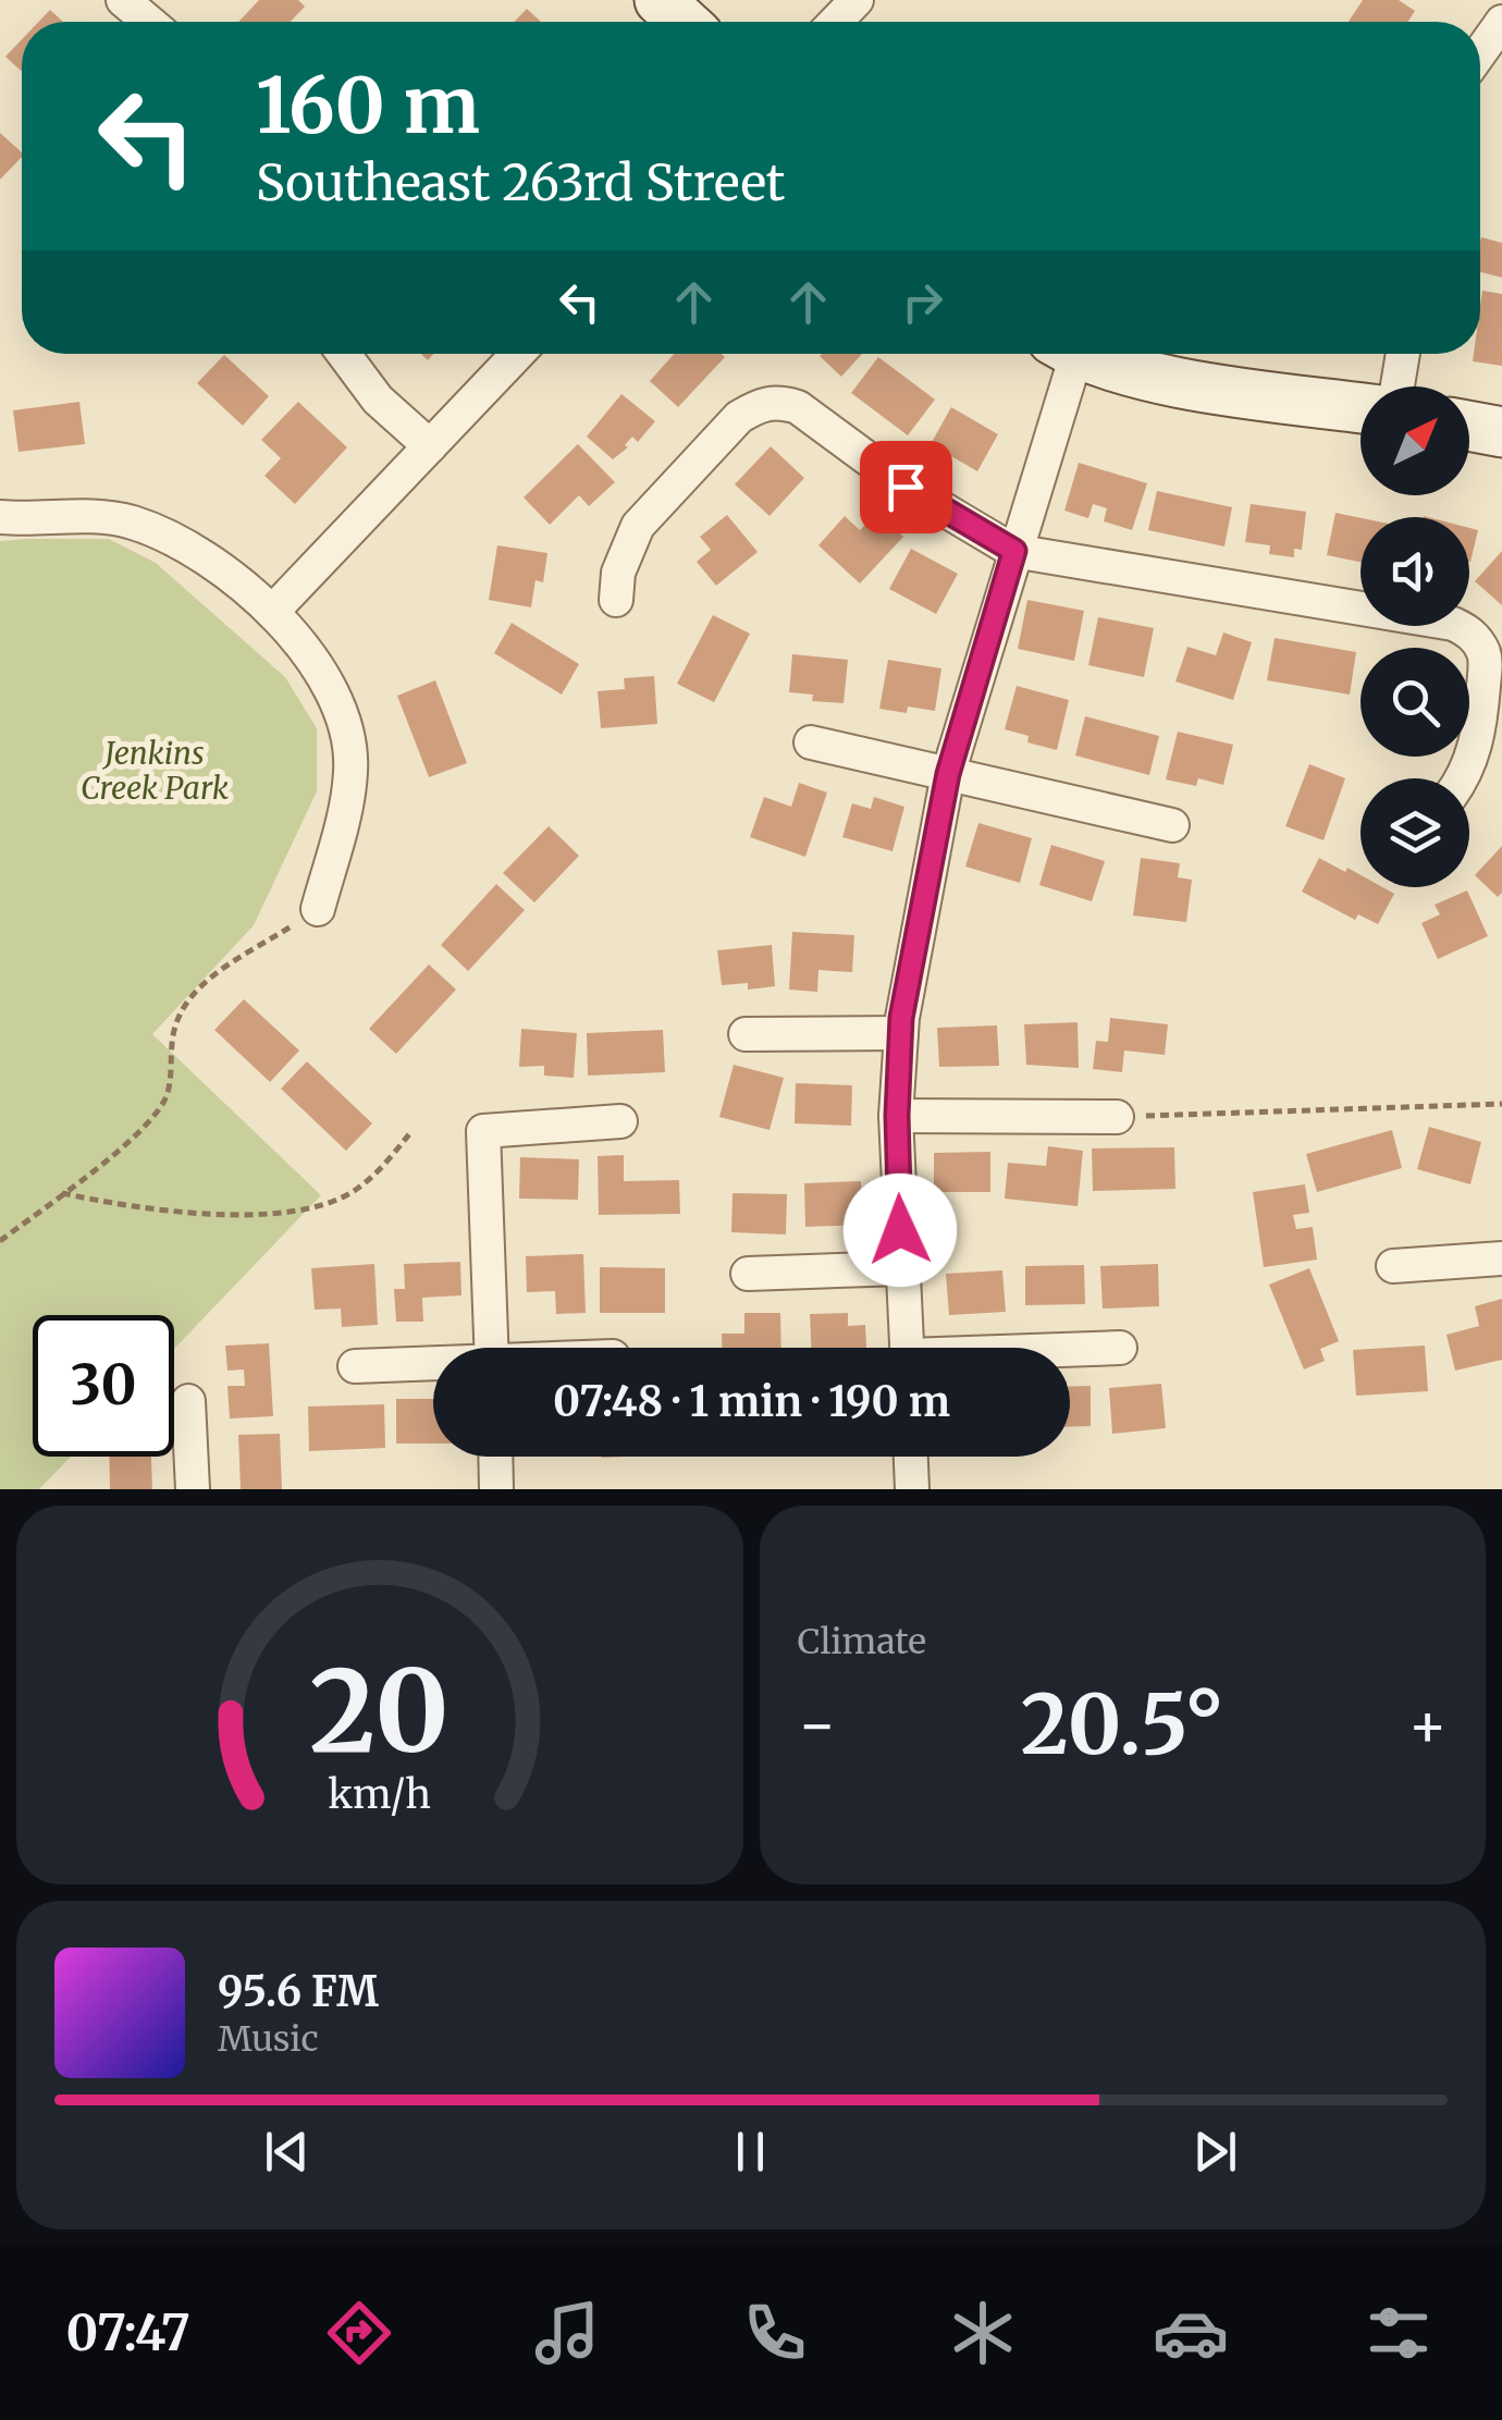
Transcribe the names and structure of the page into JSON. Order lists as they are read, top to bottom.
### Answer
{
  "parks": ["Jenkins Creek Park"],
  "north": "top right",
  "page": {
    "turn": ["160 m", "Southeast 263rd Street"],
    "limit": "30",
    "trip": "07:48 · 1 min · 190 m",
    "tile": "Climate",
    "heat": ["−", "20.5°", "+"],
    "song": ["95.6 FM", "Music"],
    "tabs": "07:47",
    "gauge": ["20", "km/h"]
  }
}
